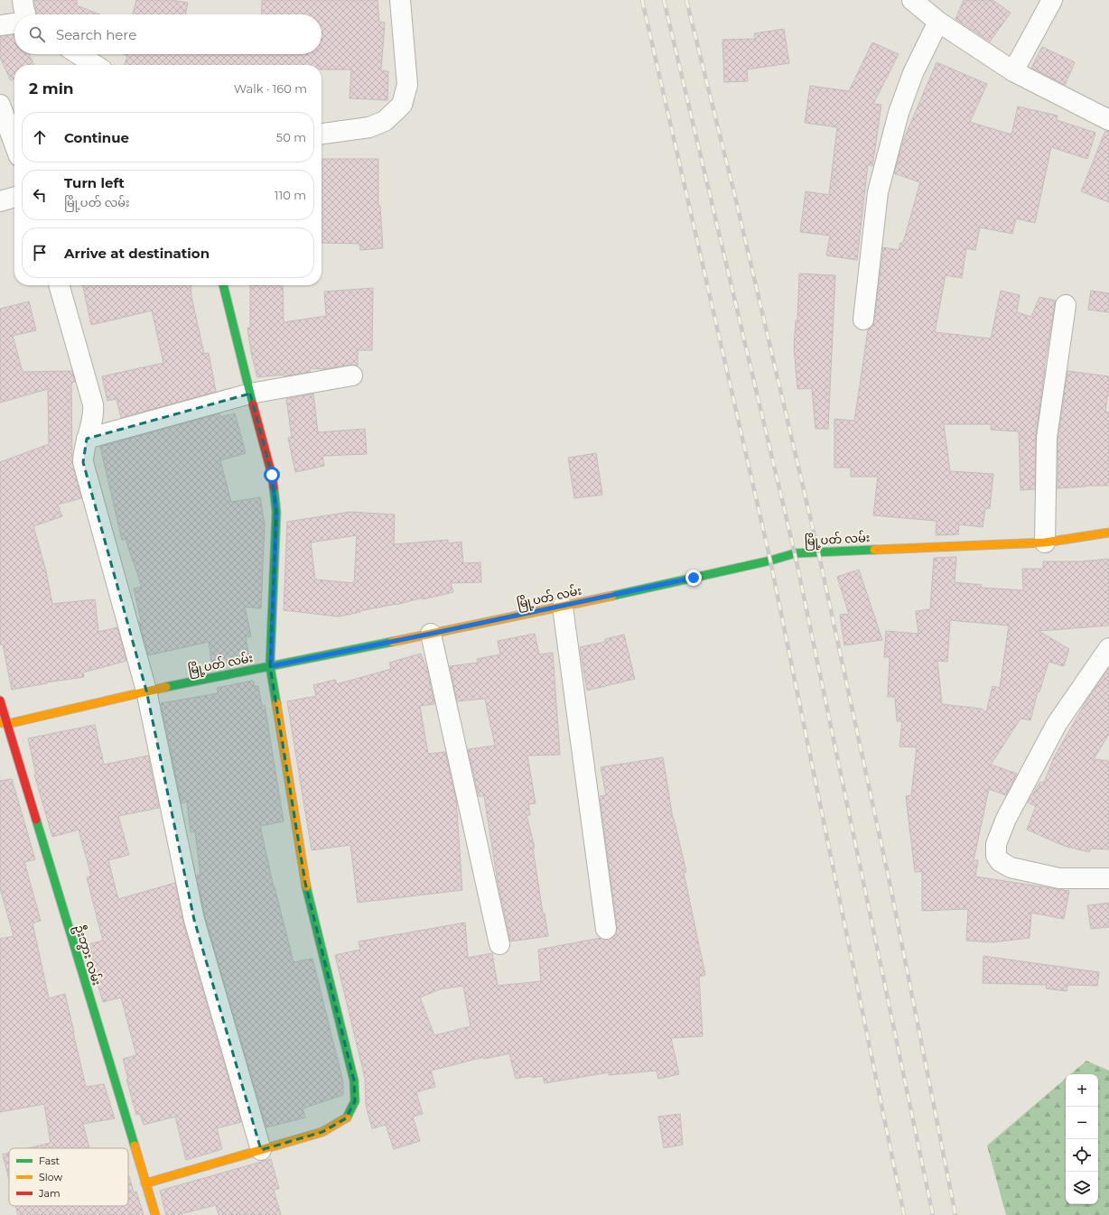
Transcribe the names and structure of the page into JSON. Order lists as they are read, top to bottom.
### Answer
{
  "streets": {
    "street": ["မြို့ပတ် လမ်း", "ဦးဘွား လမ်း"]
  },
  "crossings": [
    ["မြို့ပတ် လမ်း", "ဦးဘွား လမ်း"]
  ],
  "legend": ["Fast", "Slow", "Jam"],
  "page": {
    "search": "Search here",
    "heading": ["2 min", "Walk · 160 m"],
    "list": [
      ["Continue", "50 m"],
      ["Turn left", "မြို့ပတ် လမ်း", "110 m"],
      "Arrive at destination"
    ],
    "map_buttons": ["+", "−"]
  }
}
